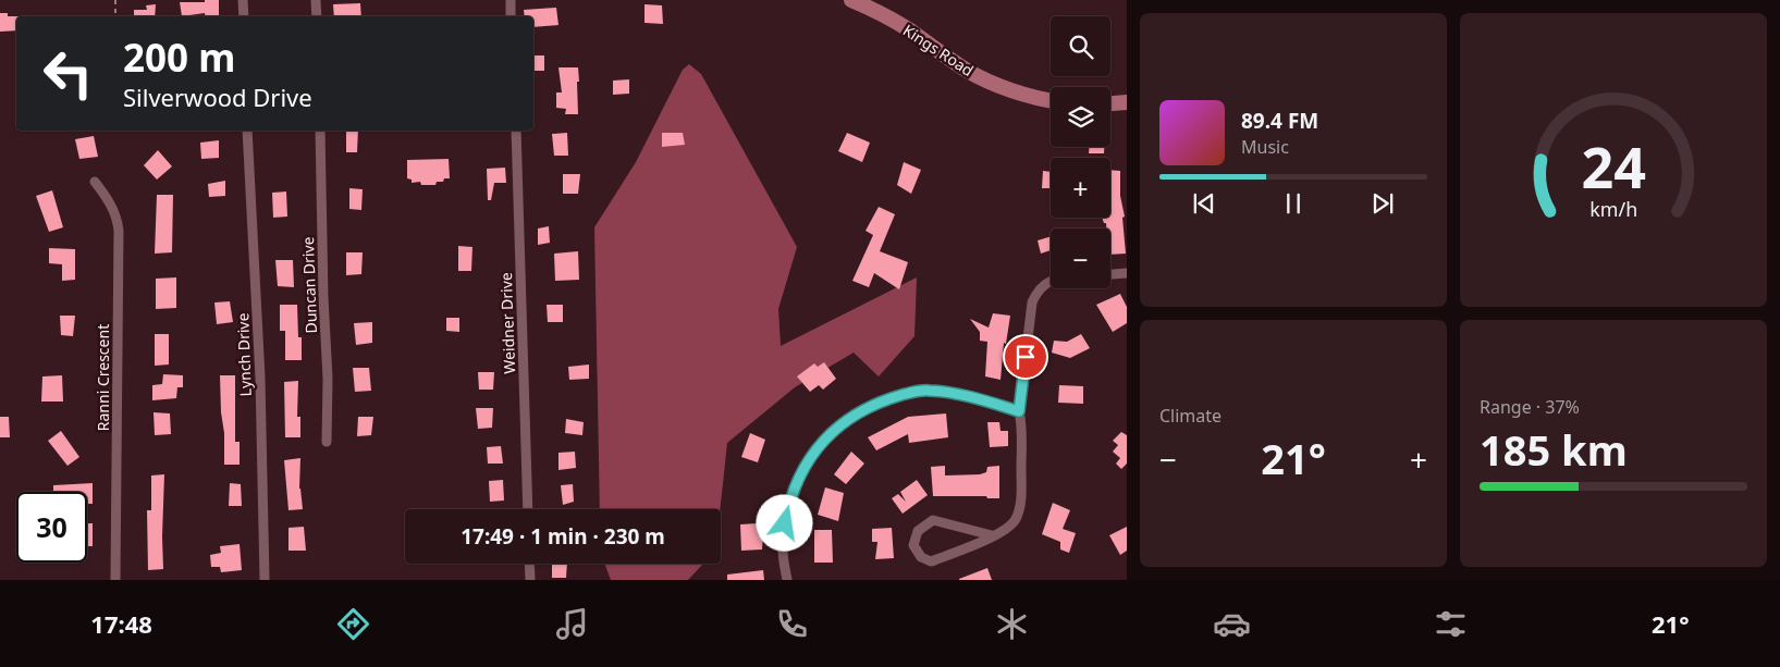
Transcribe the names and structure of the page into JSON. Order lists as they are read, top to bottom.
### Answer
{
  "streets": {
    "main road": ["Kings Road"],
    "street": [
      "Duncan Drive",
      "Weidner Drive",
      "Lynch Drive",
      "Ranni Crescent"
    ]
  },
  "page": {
    "map_buttons": ["+", "−"],
    "turn": ["200 m", "Silverwood Drive"],
    "song": ["89.4 FM", "Music"],
    "tile": [
      "Climate",
      ["Range · 37%", "185 km"]
    ],
    "heat": ["−", "21°", "+"],
    "limit": "30",
    "trip": "17:49 · 1 min · 230 m",
    "tabs": ["17:48", "21°"],
    "gauge": ["24", "km/h"]
  }
}
